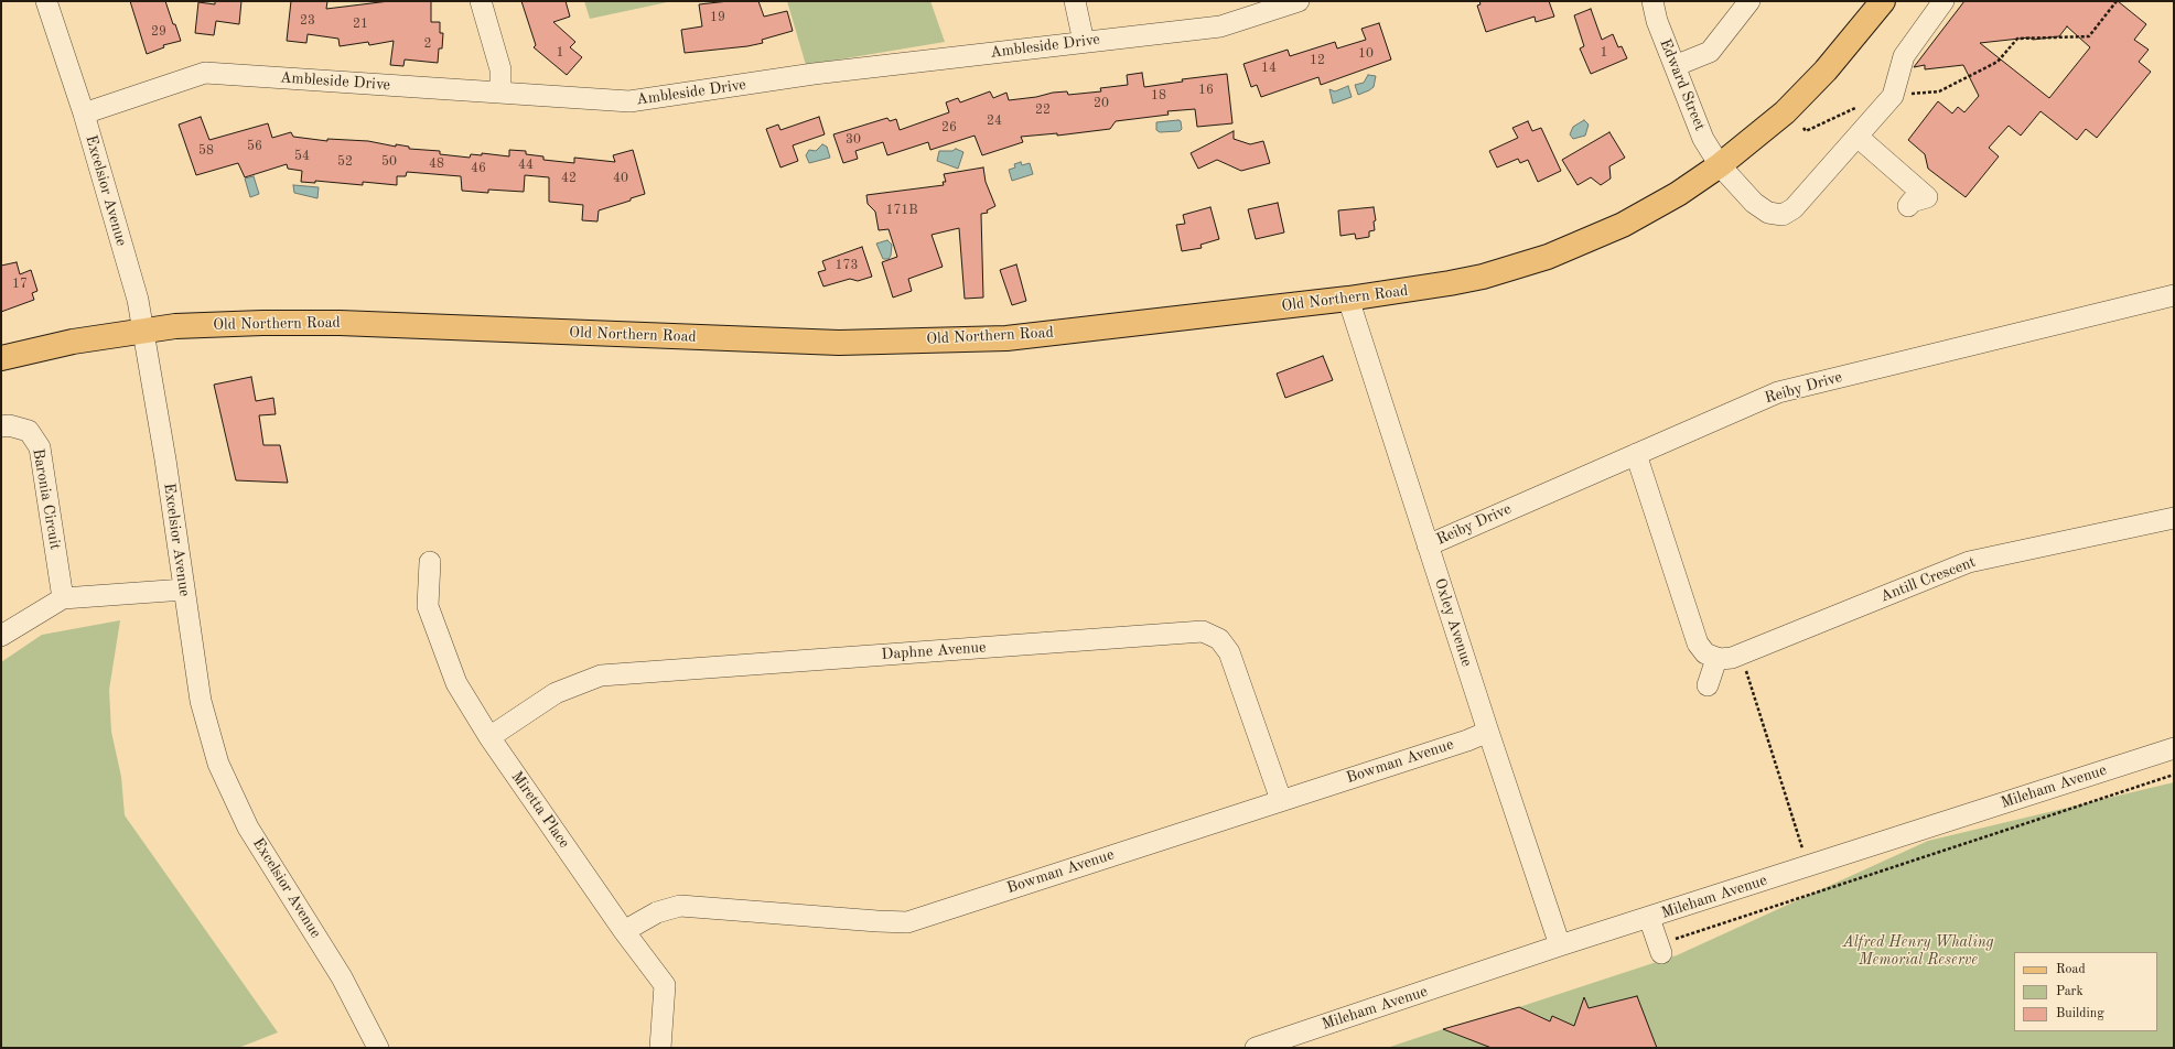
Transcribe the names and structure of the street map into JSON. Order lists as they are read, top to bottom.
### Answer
{
  "streets": {
    "main road": ["Old Northern Road"],
    "street": [
      "Ambleside Drive",
      "Edward Street",
      "Excelsior Avenue",
      "Reiby Drive",
      "Baronia Circuit",
      "Antill Crescent",
      "Oxley Avenue",
      "Daphne Avenue",
      "Bowman Avenue",
      "Mileham Avenue",
      "Miretta Place"
    ]
  },
  "crossings": [
    ["Ambleside Drive", "Excelsior Avenue"],
    ["Edward Street", "Old Northern Road"],
    ["Excelsior Avenue", "Old Northern Road"],
    ["Old Northern Road", "Oxley Avenue"],
    ["Reiby Drive", "Oxley Avenue"],
    ["Oxley Avenue", "Bowman Avenue"],
    ["Oxley Avenue", "Mileham Avenue"],
    ["Daphne Avenue", "Bowman Avenue"],
    ["Daphne Avenue", "Miretta Place"],
    ["Bowman Avenue", "Miretta Place"]
  ],
  "parks": ["Alfred Henry Whaling Memorial Reserve"],
  "house_numbers": [
    "19",
    "23",
    "21",
    "29",
    "2",
    "1",
    "1",
    "10",
    "12",
    "14",
    "16",
    "18",
    "20",
    "22",
    "24",
    "26",
    "30",
    "56",
    "58",
    "54",
    "52",
    "50",
    "48",
    "44",
    "46",
    "42",
    "40",
    "171B",
    "173",
    "17"
  ],
  "legend": ["Road", "Park", "Building"]
}
